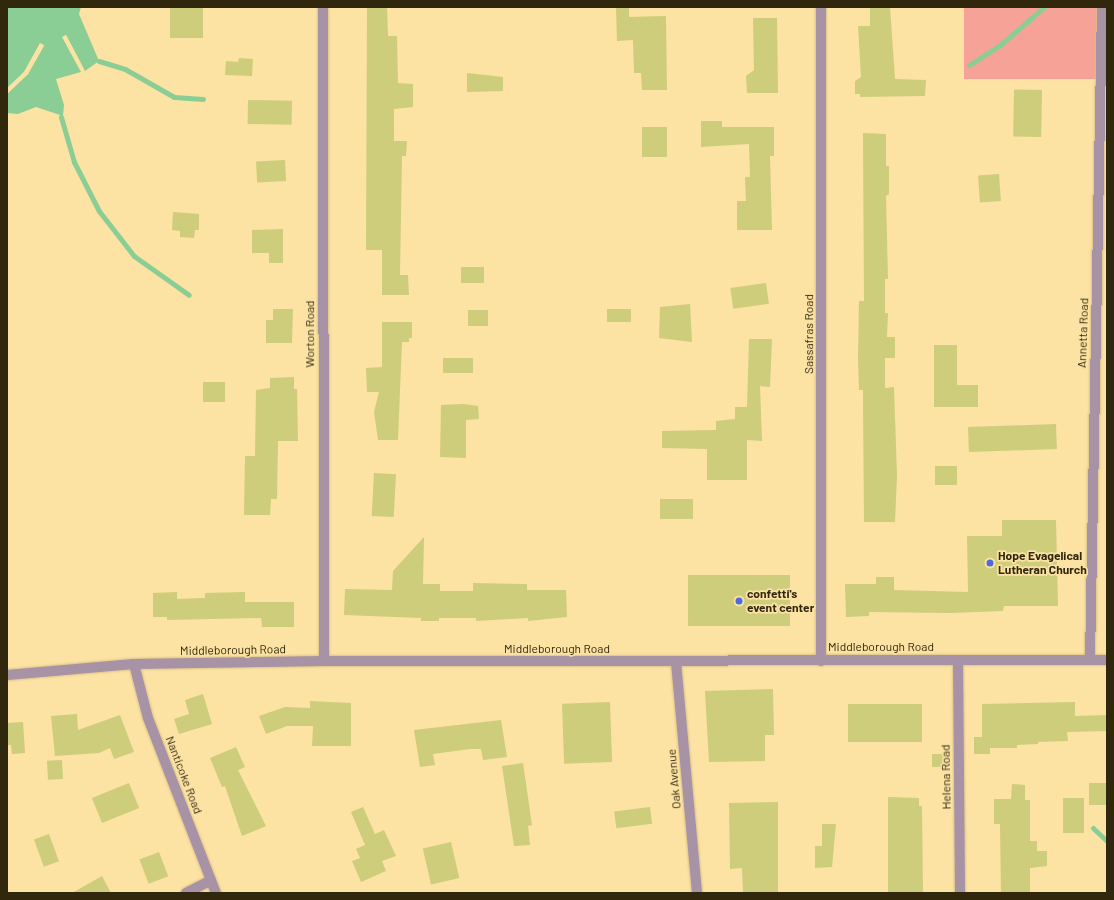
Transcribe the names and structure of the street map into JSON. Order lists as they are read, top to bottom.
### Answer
{
  "streets": {
    "street": [
      "Annetta Road",
      "Worton Road",
      "Sassafras Road",
      "Middleborough Road",
      "Nanticoke Road",
      "Helena Road",
      "Oak Avenue"
    ]
  },
  "crossings": [
    ["Annetta Road", "Middleborough Road"],
    ["Worton Road", "Middleborough Road"],
    ["Sassafras Road", "Middleborough Road"],
    ["Middleborough Road", "Nanticoke Road"],
    ["Middleborough Road", "Helena Road"],
    ["Middleborough Road", "Oak Avenue"]
  ],
  "places": ["Hope Evagelical Lutheran Church", "confetti's event center"]
}
